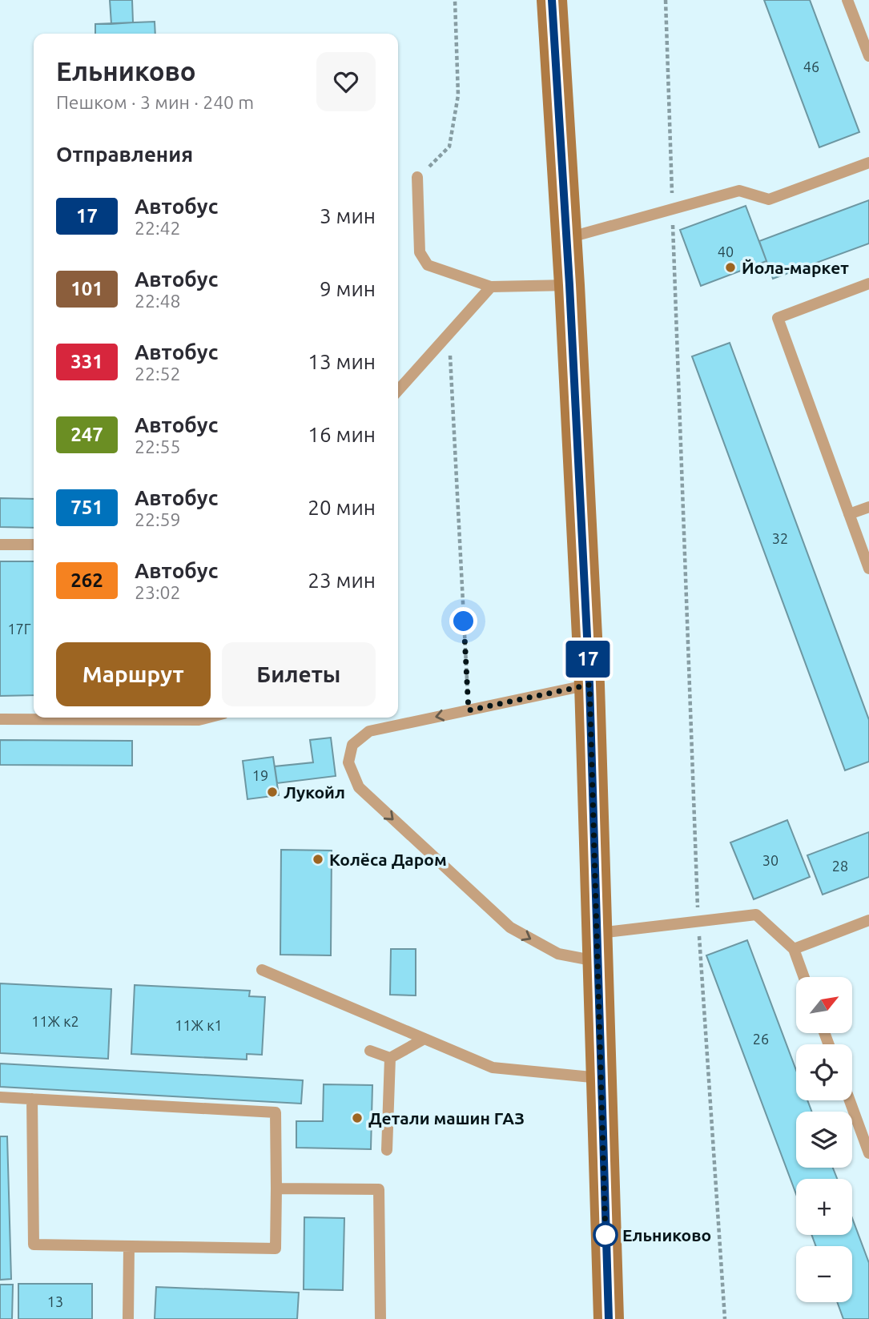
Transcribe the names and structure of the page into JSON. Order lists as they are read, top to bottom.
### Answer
{
  "places": [
    "Йола-маркет",
    "Лукойл",
    "Колёса Даром",
    "Детали машин ГАЗ",
    "Ельниково"
  ],
  "lines": ["bus line 17"],
  "house_numbers": [
    "46",
    "40",
    "32",
    "17Г",
    "19",
    "30",
    "28",
    "11Ж к2",
    "11Ж к1",
    "26",
    "13"
  ],
  "north": "top right",
  "page": {
    "on_map": "17",
    "heading": [
      ["Ельниково", "Пешком · 3 мин · 240 m"],
      "Отправления"
    ],
    "list": [
      {
        "mark": "17",
        "name": "Автобус",
        "note": "22:42",
        "value": "3 мин"
      },
      {
        "mark": "101",
        "name": "Автобус",
        "note": "22:48",
        "value": "9 мин"
      },
      {
        "mark": "331",
        "name": "Автобус",
        "note": "22:52",
        "value": "13 мин"
      },
      {
        "mark": "247",
        "name": "Автобус",
        "note": "22:55",
        "value": "16 мин"
      },
      {
        "mark": "751",
        "name": "Автобус",
        "note": "22:59",
        "value": "20 мин"
      },
      {
        "mark": "262",
        "name": "Автобус",
        "note": "23:02",
        "value": "23 мин"
      }
    ],
    "buttons": ["Маршрут", "Билеты"],
    "map_buttons": ["+", "−"]
  }
}
